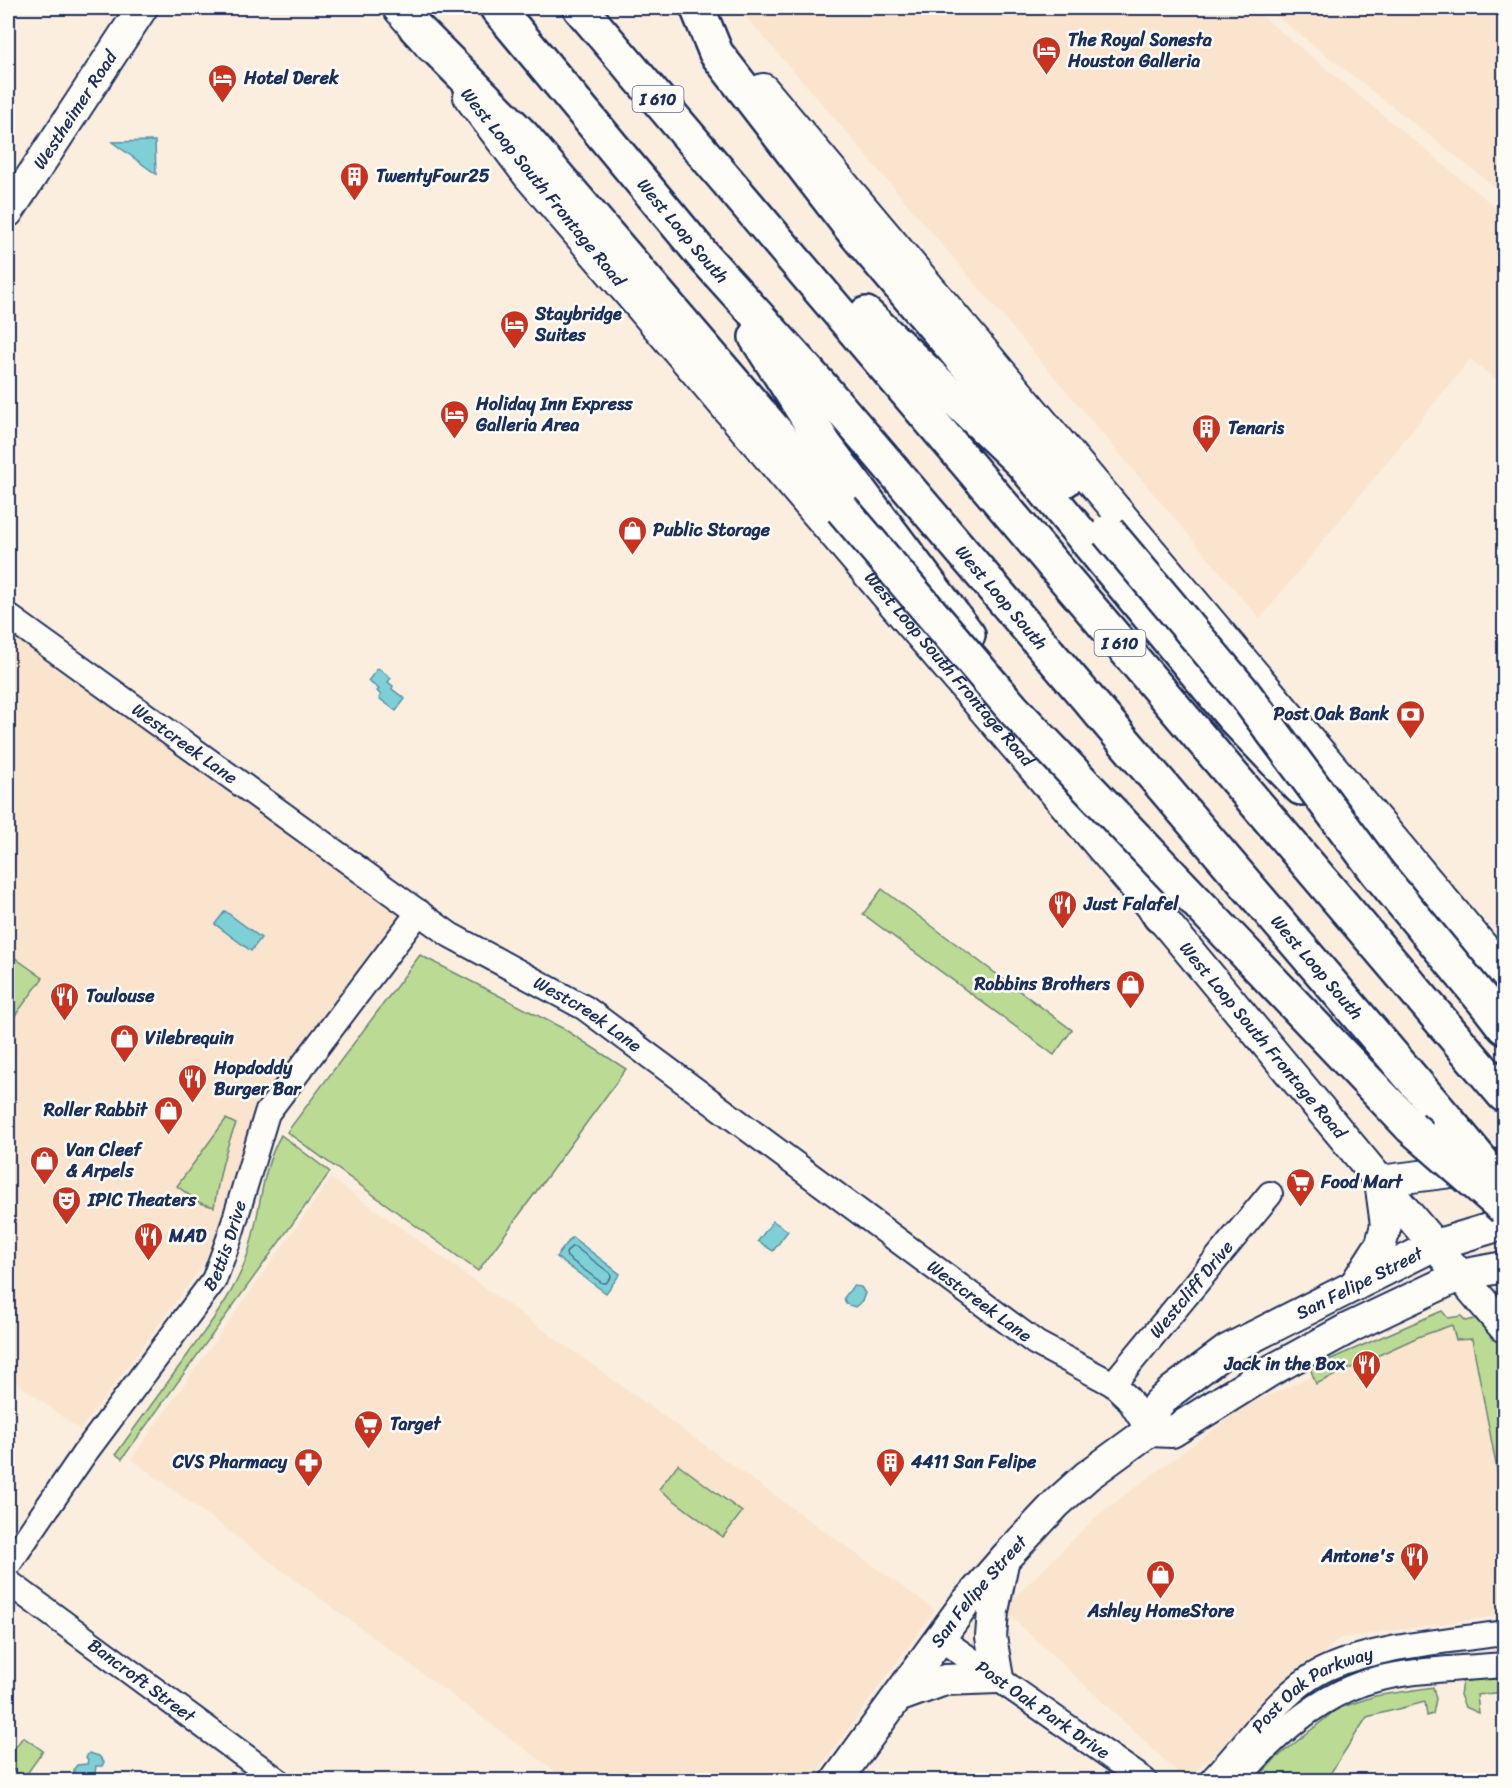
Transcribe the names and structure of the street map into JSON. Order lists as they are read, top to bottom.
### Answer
{
  "streets": {
    "highway": ["I 610", "West Loop South"],
    "main road": ["Westheimer Road", "West Loop South Frontage Road", "San Felipe Street"],
    "street": [
      "Westcreek Lane",
      "Bettis Drive",
      "Westcliff Drive",
      "Bancroft Street",
      "Post Oak Parkway",
      "Post Oak Park Drive"
    ]
  },
  "crossings": [
    ["West Loop South Frontage Road", "San Felipe Street"],
    ["Westcreek Lane", "Bettis Drive"],
    ["Westcreek Lane", "San Felipe Street"],
    ["Westcreek Lane", "Westcliff Drive"],
    ["San Felipe Street", "Post Oak Park Drive"]
  ],
  "places": {
    "hotel": [
      "The Royal Sonesta Houston Galleria",
      "Hotel Derek",
      "Staybridge Suites",
      "Holiday Inn Express Galleria Area"
    ],
    "building": ["TwentyFour25", "Tenaris", "4411 San Felipe"],
    "shop": [
      "Public Storage",
      "Robbins Brothers",
      "Vilebrequin",
      "Roller Rabbit",
      "Van Cleef & Arpels",
      "Ashley HomeStore"
    ],
    "bank": ["Post Oak Bank"],
    "restaurant": [
      "Just Falafel",
      "Toulouse",
      "Hopdoddy Burger Bar",
      "MAD",
      "Jack in the Box",
      "Antone's"
    ],
    "supermarket": ["Food Mart", "Target"],
    "theatre": ["IPIC Theaters"],
    "pharmacy": ["CVS Pharmacy"]
  }
}
